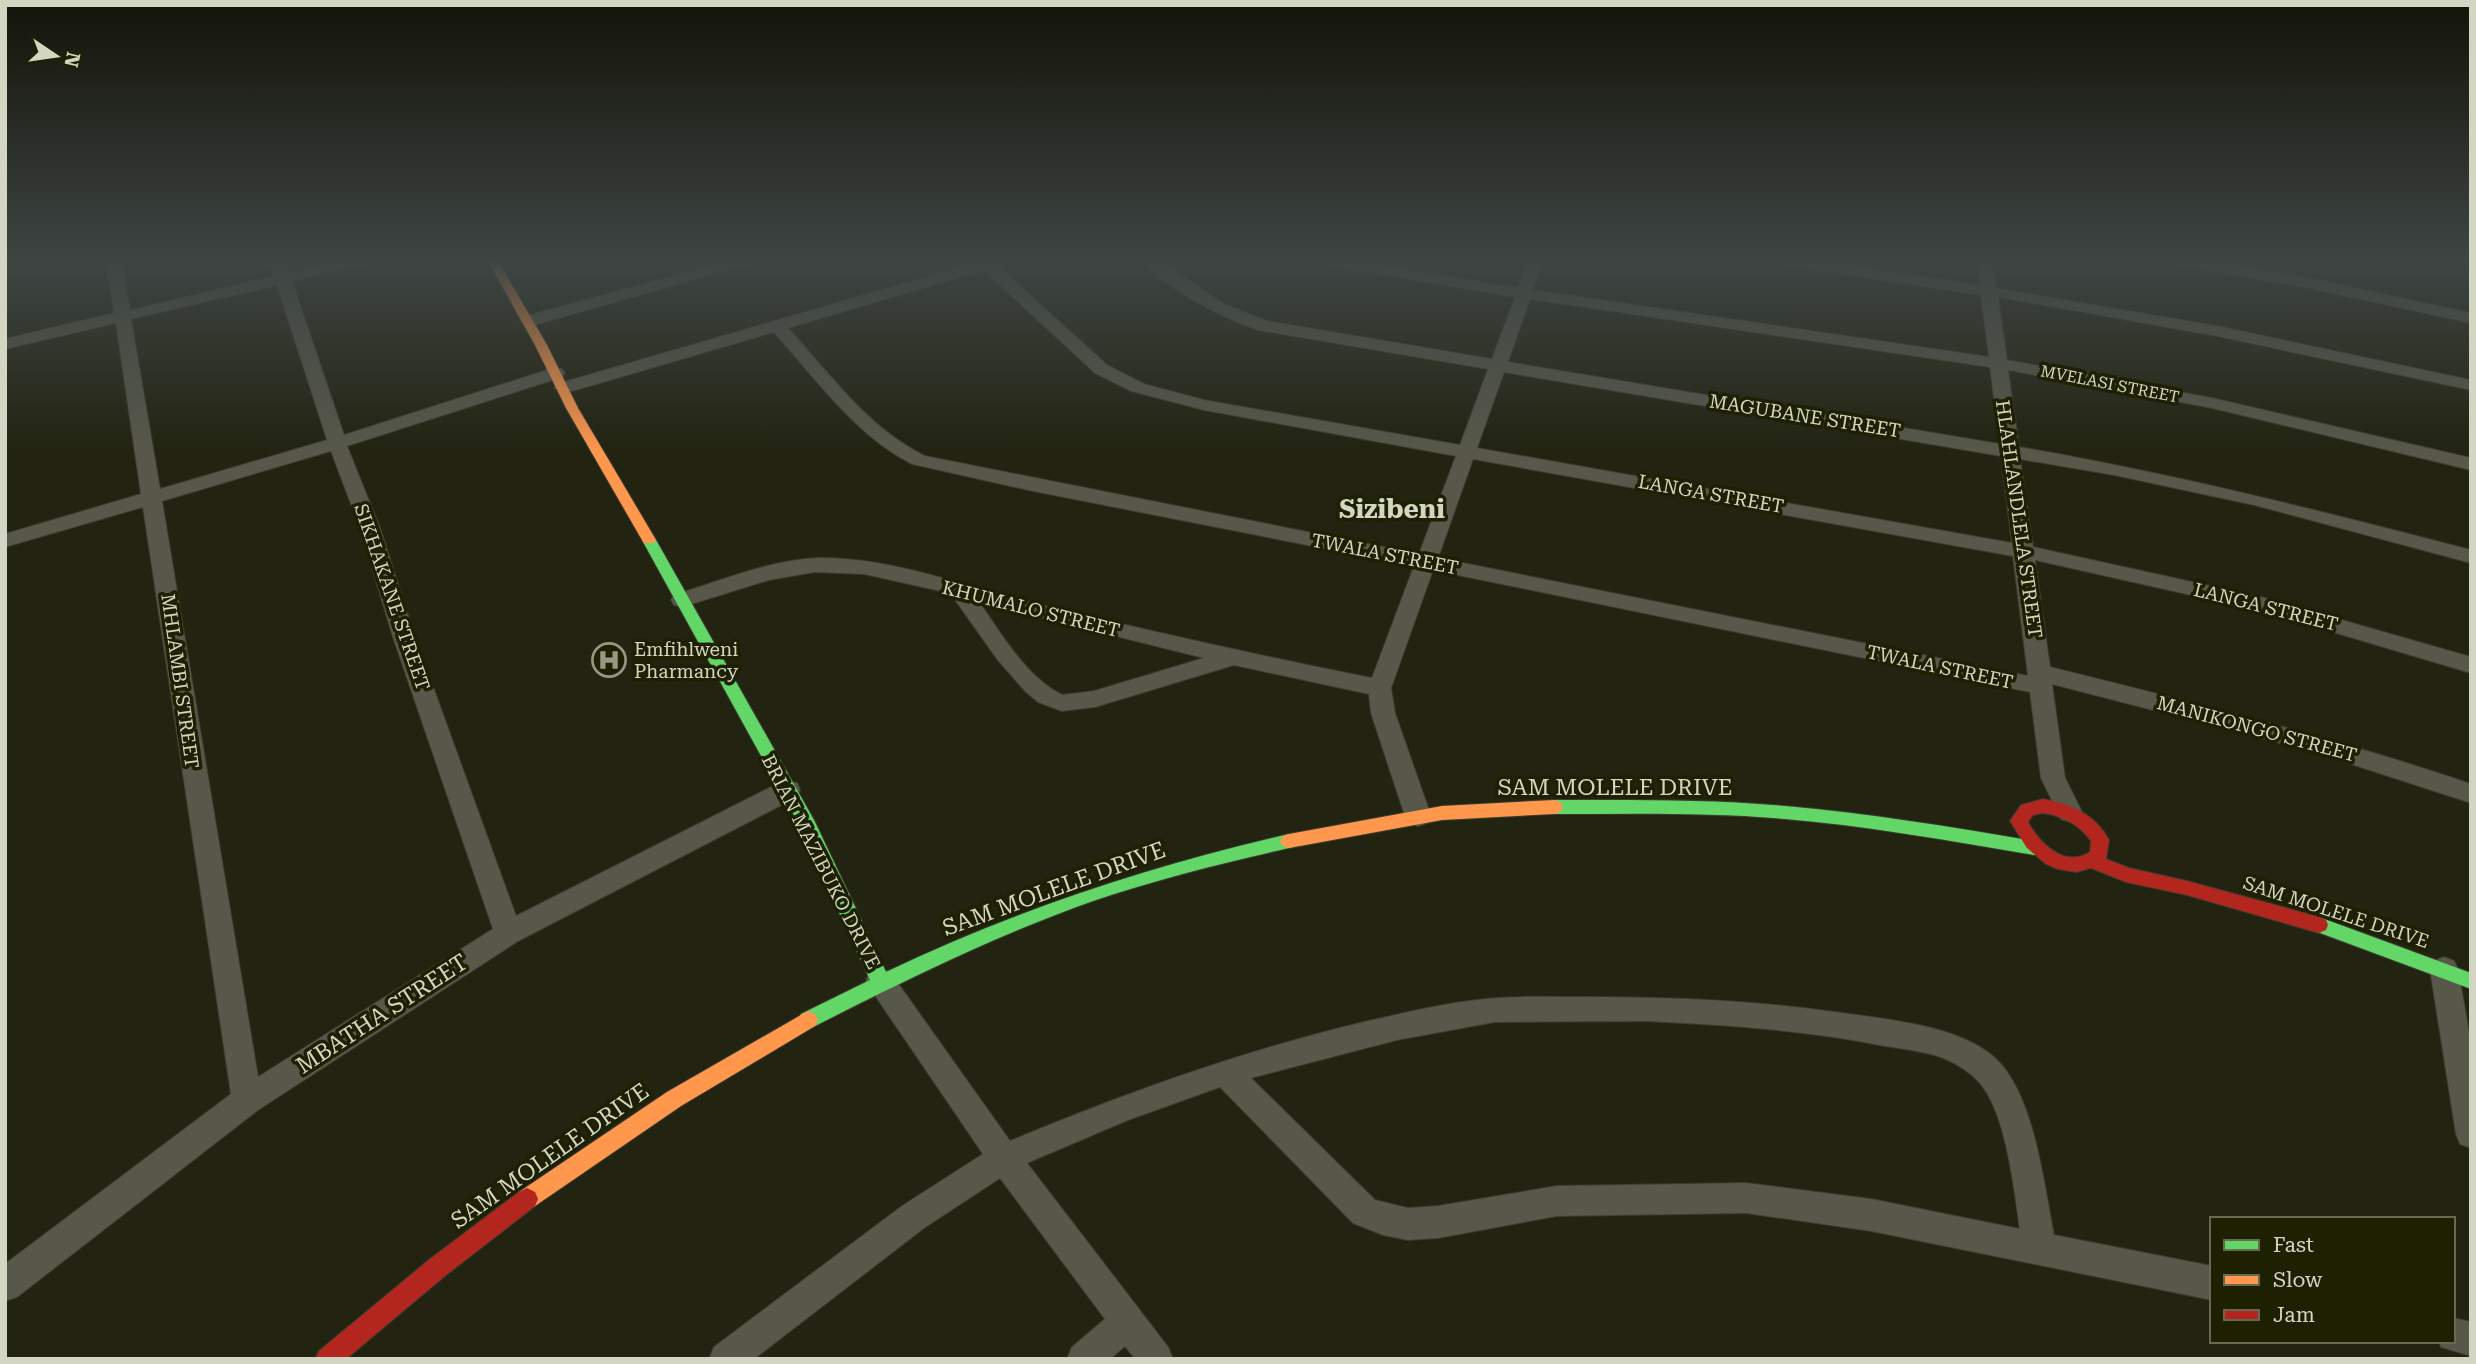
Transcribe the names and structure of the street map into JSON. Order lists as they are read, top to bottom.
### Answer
{
  "streets": {
    "street": [
      "MVELASI STREET",
      "MAGUBANE STREET",
      "LANGA STREET",
      "HLAHLANDLELA STREET",
      "TWALA STREET",
      "SIKHAKANE STREET",
      "KHUMALO STREET",
      "MHLAMBI STREET",
      "MANIKONGO STREET",
      "SAM MOLELE DRIVE",
      "BRIAN MAZIBUKO DRIVE",
      "MBATHA STREET"
    ]
  },
  "crossings": [
    ["MVELASI STREET", "HLAHLANDLELA STREET"],
    ["MAGUBANE STREET", "HLAHLANDLELA STREET"],
    ["LANGA STREET", "HLAHLANDLELA STREET"],
    ["HLAHLANDLELA STREET", "TWALA STREET"],
    ["HLAHLANDLELA STREET", "MANIKONGO STREET"],
    ["HLAHLANDLELA STREET", "SAM MOLELE DRIVE"],
    ["TWALA STREET", "MANIKONGO STREET"],
    ["SIKHAKANE STREET", "MBATHA STREET"],
    ["KHUMALO STREET", "BRIAN MAZIBUKO DRIVE"],
    ["MHLAMBI STREET", "MBATHA STREET"],
    ["SAM MOLELE DRIVE", "BRIAN MAZIBUKO DRIVE"],
    ["BRIAN MAZIBUKO DRIVE", "MBATHA STREET"]
  ],
  "districts": ["Sizibeni"],
  "places": {
    "hospital": ["Emfihlweni Pharmancy"]
  },
  "legend": ["Fast", "Slow", "Jam"],
  "north": "right"
}
